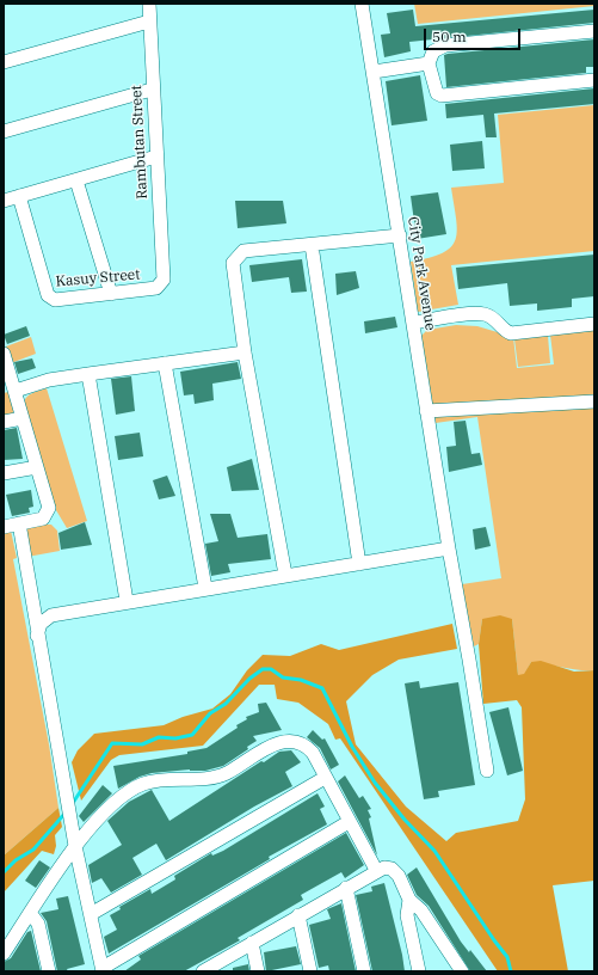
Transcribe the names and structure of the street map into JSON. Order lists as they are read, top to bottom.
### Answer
{
  "streets": {
    "street": ["Rambutan Street", "City Park Avenue", "Kasuy Street"]
  },
  "crossings": [
    ["Rambutan Street", "Kasuy Street"]
  ],
  "scale_bar": "50 m"
}
